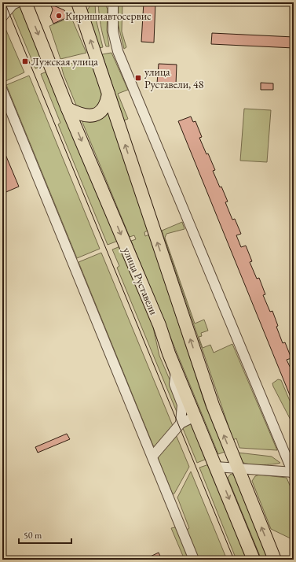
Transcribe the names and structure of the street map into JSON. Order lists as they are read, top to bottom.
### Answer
{
  "streets": {
    "main road": ["улица Руставели"]
  },
  "places": {
    "other": ["Киришиавтосервис"],
    "transit": ["Лужская улица", "улица Руставели, 48"]
  },
  "scale_bar": "50 m"
}
